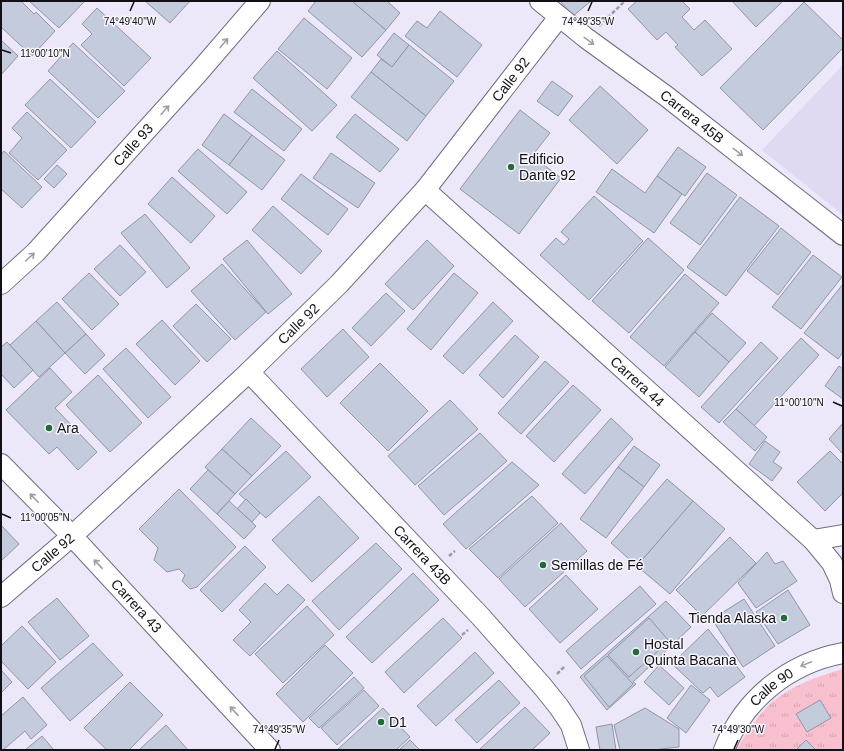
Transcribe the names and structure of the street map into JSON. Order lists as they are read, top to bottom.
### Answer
{
  "streets": {
    "street": [
      "Calle 92",
      "Carrera 45B",
      "Calle 93",
      "Carrera 44",
      "Carrera 43B",
      "Carrera 43",
      "Calle 90"
    ]
  },
  "crossings": [
    ["Calle 92", "Carrera 45B"],
    ["Calle 92", "Carrera 44"],
    ["Calle 92", "Carrera 43B"],
    ["Calle 92", "Carrera 43"]
  ],
  "one_way": [
    "Carrera 45B",
    "Calle 93",
    "Carrera 43",
    "Calle 90"
  ],
  "places": [
    "Edificio Dante 92",
    "Ara",
    "Semillas de Fé",
    "Tienda Alaska",
    "Hostal Quinta Bacana",
    "D1"
  ],
  "coordinates": [
    "74°49'40\"W",
    "74°49'35\"W",
    "11°00'10\"N",
    "11°00'05\"N",
    "74°49'30\"W"
  ]
}
